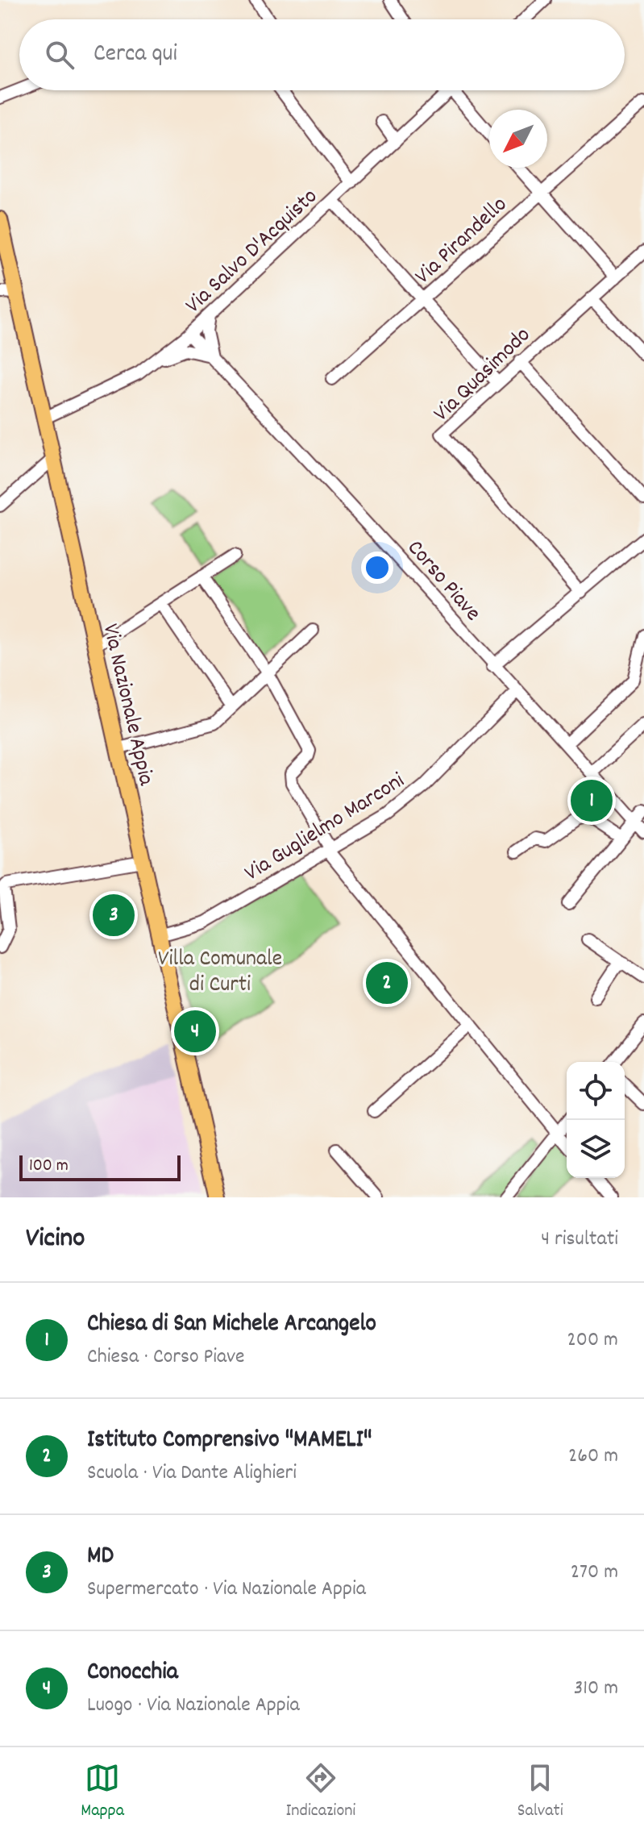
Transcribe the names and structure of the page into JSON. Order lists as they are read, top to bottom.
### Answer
{
  "streets": {
    "main road": ["Via Nazionale Appia"],
    "street": [
      "Via Pirandello",
      "Via Salvo D'Acquisto",
      "Via Quasimodo",
      "Corso Piave",
      "Via Guglielmo Marconi"
    ]
  },
  "crossings": [
    ["Via Salvo D'Acquisto", "Corso Piave"],
    ["Via Salvo D'Acquisto", "Via Nazionale Appia"],
    ["Corso Piave", "Via Guglielmo Marconi"],
    ["Via Nazionale Appia", "Via Guglielmo Marconi"]
  ],
  "parks": ["Villa Comunale di Curti"],
  "scale_bar": "100 m",
  "north": "bottom left",
  "page": {
    "search": "Cerca qui",
    "pins": [
      "1",
      "3",
      "2",
      "4"
    ],
    "scale": "100 m",
    "heading": ["Vicino", "4 risultati"],
    "list": [
      {
        "mark": "1",
        "name": "Chiesa di San Michele Arcangelo",
        "note": "Chiesa · Corso Piave",
        "value": "200 m"
      },
      {
        "mark": "2",
        "name": "Istituto Comprensivo \"MAMELI\"",
        "note": "Scuola · Via Dante Alighieri",
        "value": "260 m"
      },
      {
        "mark": "3",
        "name": "MD",
        "note": "Supermercato · Via Nazionale Appia",
        "value": "270 m"
      },
      {
        "mark": "4",
        "name": "Conocchia",
        "note": "Luogo · Via Nazionale Appia",
        "value": "310 m"
      }
    ],
    "nav": ["Mappa", "Indicazioni", "Salvati"]
  }
}
